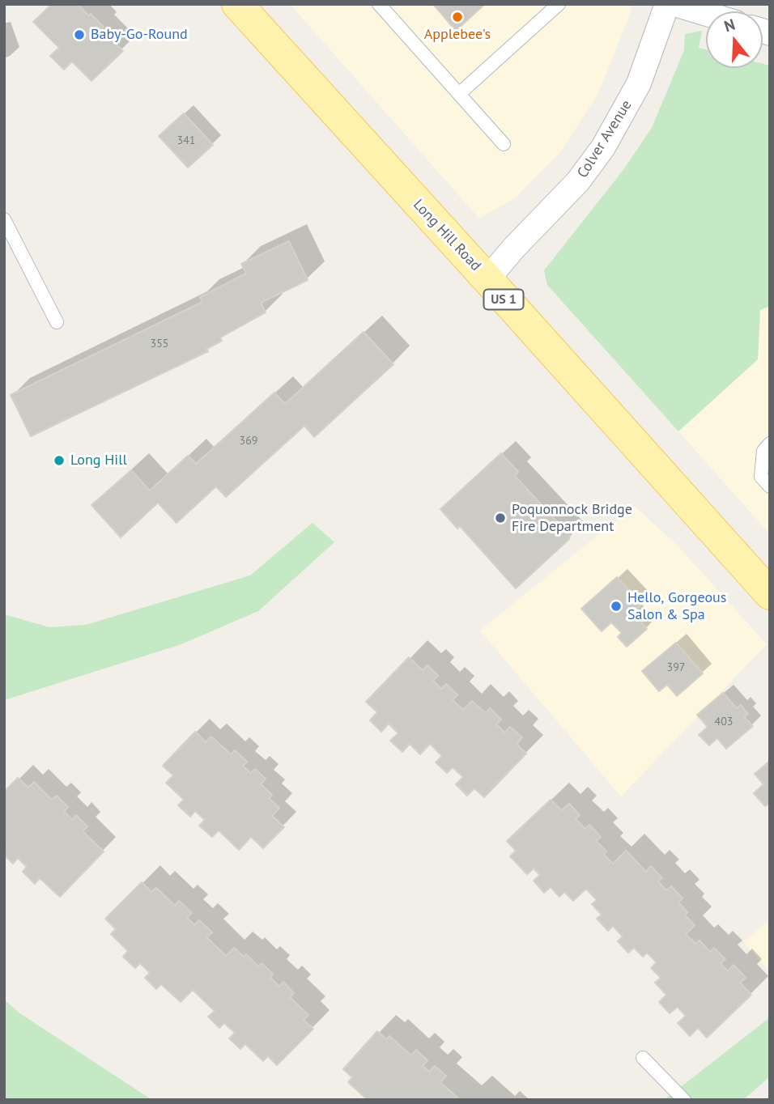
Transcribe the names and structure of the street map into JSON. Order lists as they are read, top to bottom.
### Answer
{
  "streets": {
    "main road": ["Long Hill Road", "US 1"],
    "street": ["Colver Avenue"]
  },
  "crossings": [
    ["Colver Avenue", "Long Hill Road"]
  ],
  "places": [
    "Applebee's",
    "Baby-Go-Round",
    "Long Hill",
    "Poquonnock Bridge Fire Department",
    "Hello, Gorgeous Salon & Spa"
  ],
  "house_numbers": [
    "341",
    "355",
    "369",
    "397",
    "403"
  ],
  "north": "top"
}
